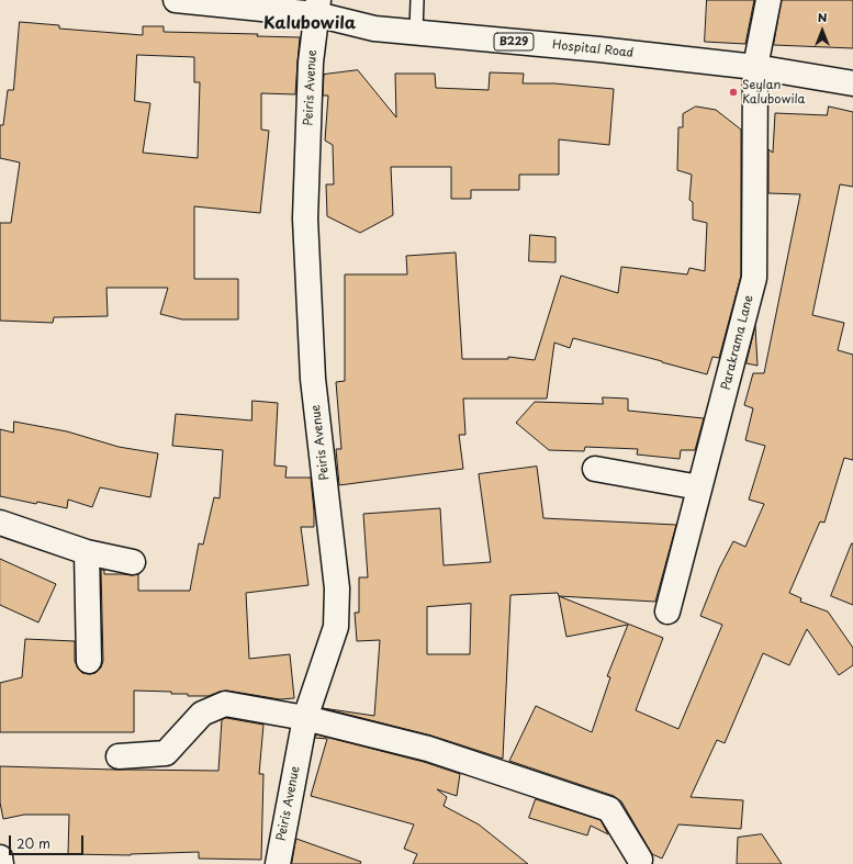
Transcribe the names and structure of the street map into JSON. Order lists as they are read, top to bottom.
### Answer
{
  "streets": {
    "street": [
      "B229",
      "Hospital Road",
      "Peiris Avenue",
      "Parakrama Lane"
    ]
  },
  "crossings": [
    ["Hospital Road", "Peiris Avenue"],
    ["Hospital Road", "Parakrama Lane"]
  ],
  "districts": ["Kalubowila"],
  "places": ["Seylan Kalubowila"],
  "scale_bar": "20 m",
  "north": "top"
}
